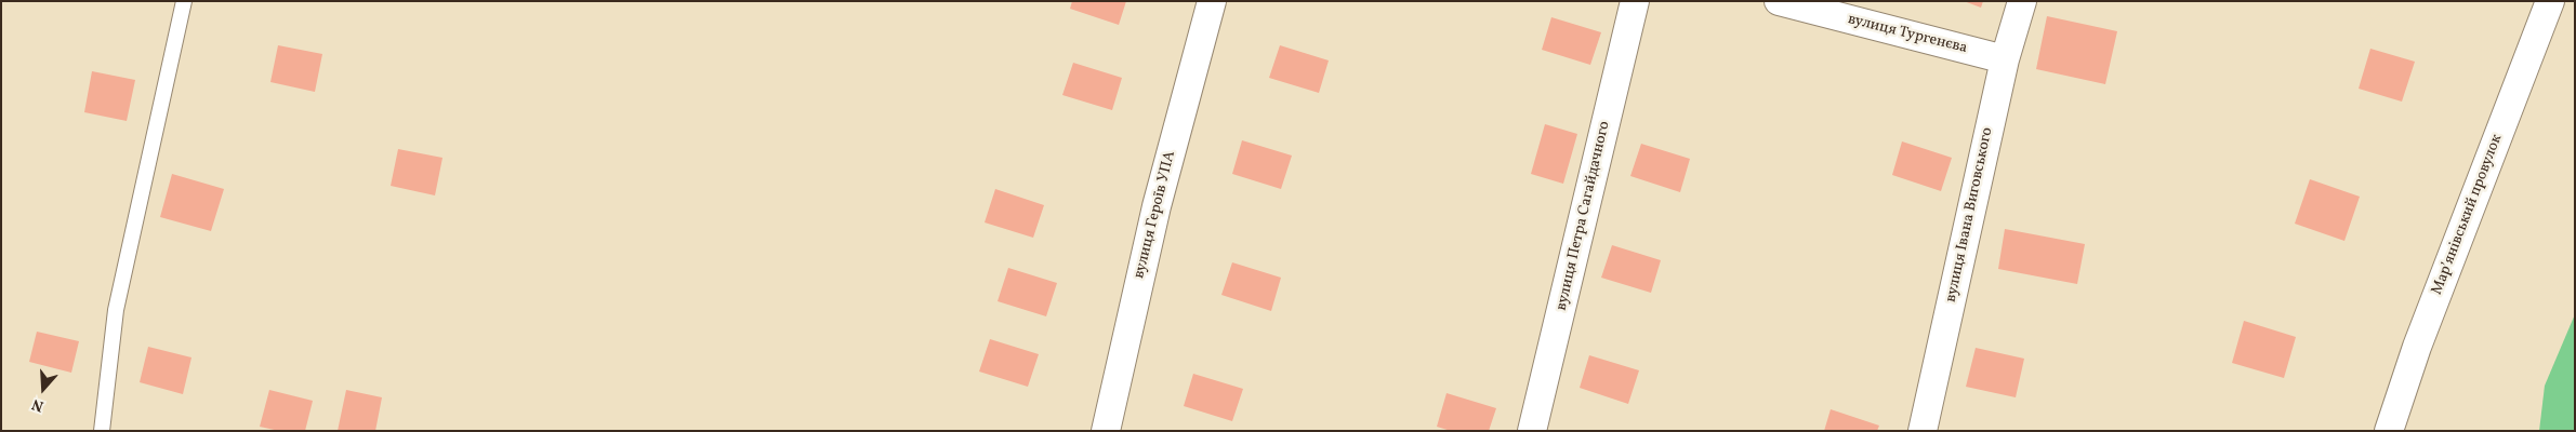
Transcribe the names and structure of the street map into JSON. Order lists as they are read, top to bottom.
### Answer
{
  "streets": {
    "street": [
      "вулиця Тургенєва",
      "вулиця Героїв УПА",
      "вулиця Івана Виговського",
      "Марʼянівський провулок",
      "вулиця Петра Сагайдачного"
    ]
  },
  "crossings": [
    ["вулиця Тургенєва", "вулиця Івана Виговського"]
  ],
  "north": "bottom"
}
